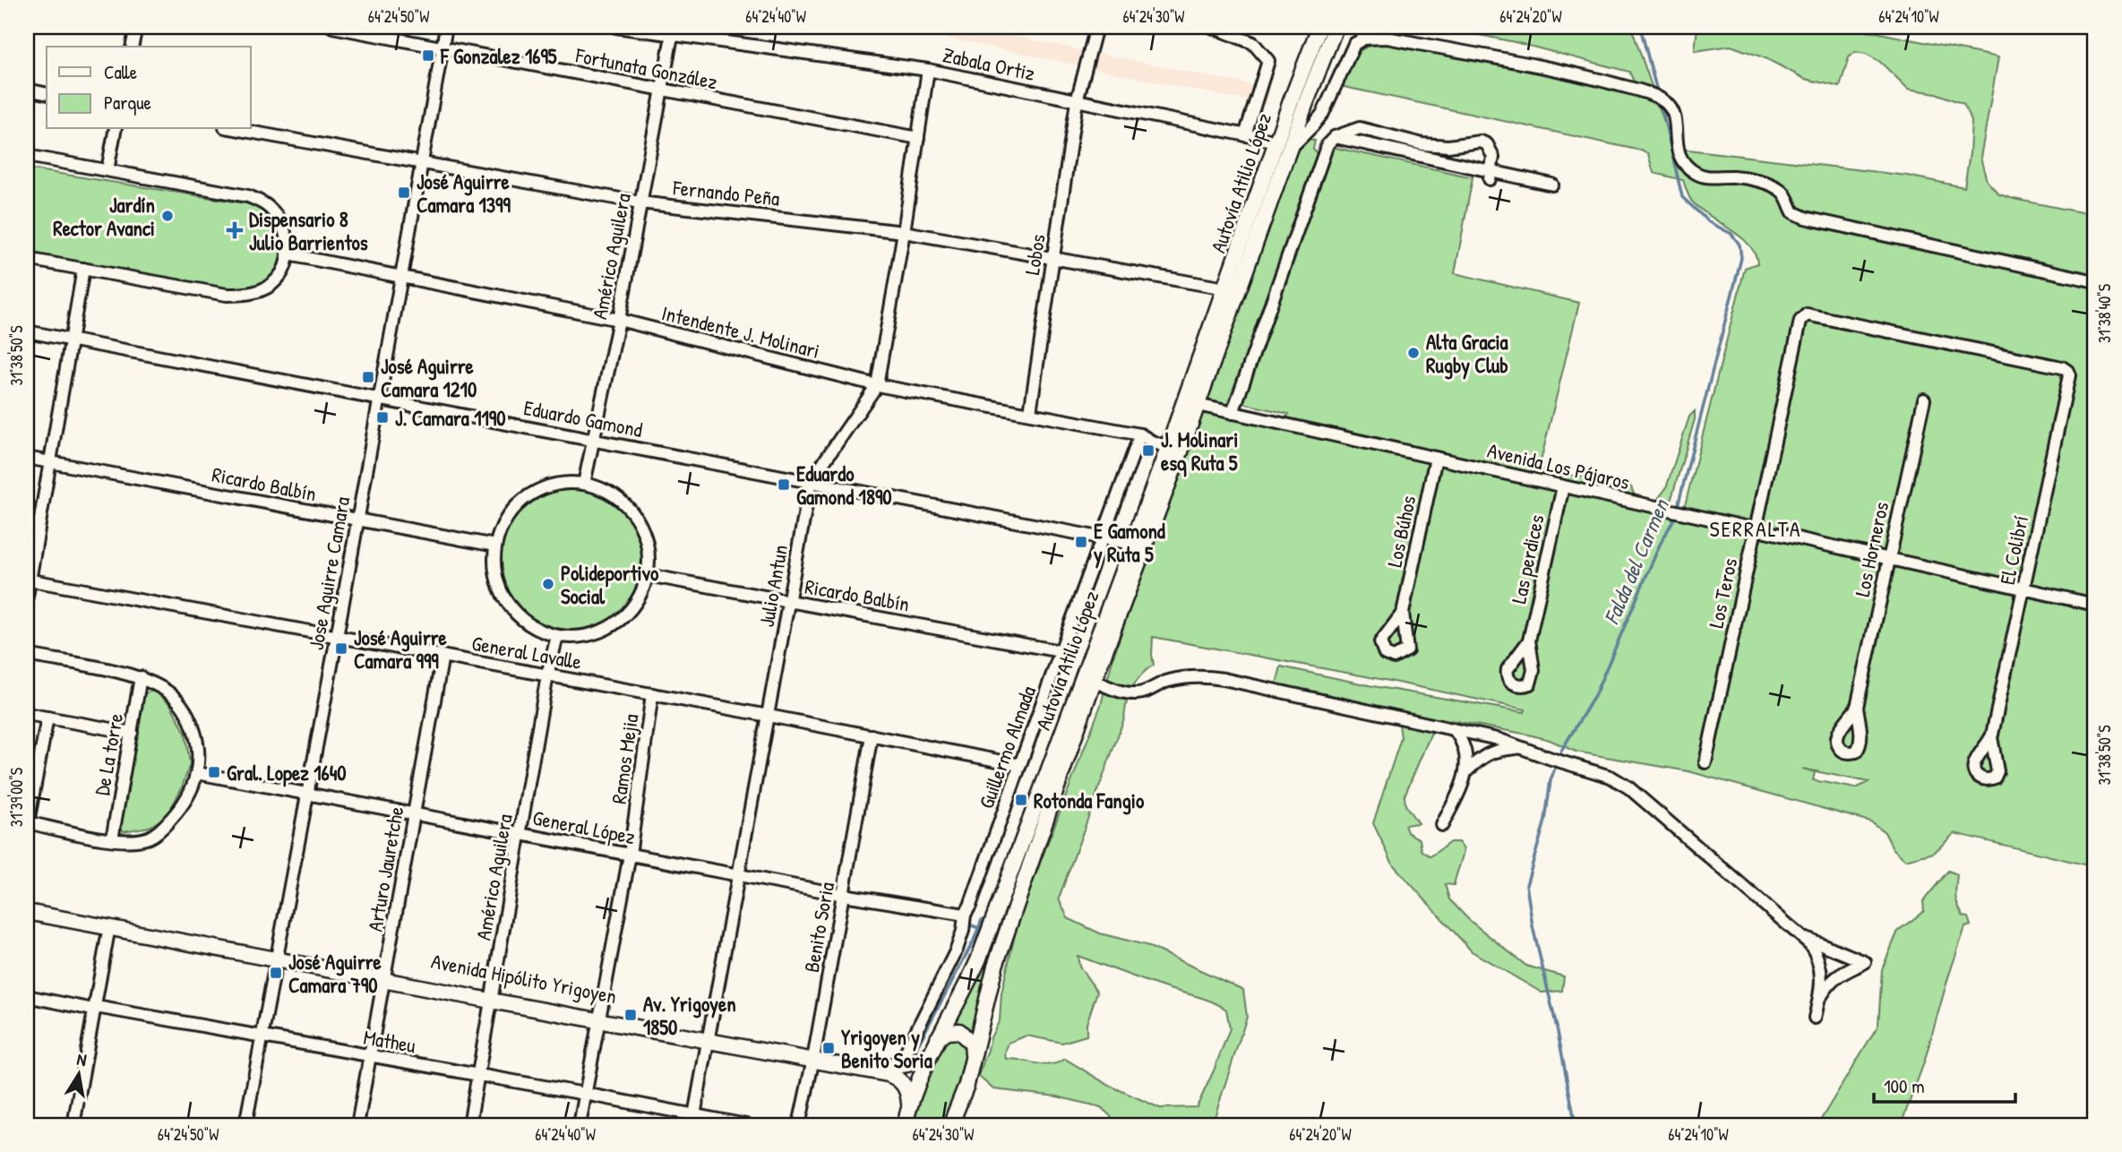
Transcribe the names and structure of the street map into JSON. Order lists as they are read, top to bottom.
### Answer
{
  "streets": {
    "main road": ["Autovía Atilio López", "Avenida Hipólito Yrigoyen"],
    "street": [
      "Zabala Ortiz",
      "Fortunata González",
      "Fernando Peña",
      "Lobos",
      "Américo Aguilera",
      "Intendente J. Molinari",
      "Eduardo Gamond",
      "Avenida Los Pájaros",
      "Ricardo Balbín",
      "Los Búhos",
      "Los Horneros",
      "El Colibrí",
      "Las perdices",
      "Jose Aguirre Camara",
      "Julio Antun",
      "Los Teros",
      "General Lavalle",
      "Guillermo Almada",
      "De La torre",
      "Ramos Mejia",
      "General López",
      "Arturo Jauretche",
      "Benito Soria",
      "Matheu"
    ]
  },
  "crossings": [
    ["Zabala Ortiz", "Autovía Atilio López"],
    ["Zabala Ortiz", "Lobos"],
    ["Zabala Ortiz", "Américo Aguilera"],
    ["Zabala Ortiz", "Julio Antun"],
    ["Fortunata González", "Américo Aguilera"],
    ["Fortunata González", "Jose Aguirre Camara"],
    ["Fortunata González", "Julio Antun"],
    ["Autovía Atilio López", "Fernando Peña"],
    ["Autovía Atilio López", "Intendente J. Molinari"],
    ["Autovía Atilio López", "Eduardo Gamond"],
    ["Autovía Atilio López", "Avenida Los Pájaros"],
    ["Autovía Atilio López", "Avenida Hipólito Yrigoyen"],
    ["Fernando Peña", "Lobos"],
    ["Fernando Peña", "Américo Aguilera"],
    ["Fernando Peña", "Jose Aguirre Camara"],
    ["Fernando Peña", "Julio Antun"],
    ["Lobos", "Intendente J. Molinari"],
    ["Américo Aguilera", "Intendente J. Molinari"],
    ["Américo Aguilera", "Eduardo Gamond"],
    ["Américo Aguilera", "Ricardo Balbín"],
    ["Américo Aguilera", "General Lavalle"],
    ["Américo Aguilera", "General López"],
    ["Américo Aguilera", "Avenida Hipólito Yrigoyen"],
    ["Américo Aguilera", "Matheu"],
    ["Intendente J. Molinari", "Jose Aguirre Camara"],
    ["Intendente J. Molinari", "Julio Antun"],
    ["Intendente J. Molinari", "Guillermo Almada"],
    ["Eduardo Gamond", "Jose Aguirre Camara"],
    ["Eduardo Gamond", "Julio Antun"],
    ["Eduardo Gamond", "Guillermo Almada"],
    ["Avenida Los Pájaros", "Los Búhos"],
    ["Avenida Los Pájaros", "Los Horneros"],
    ["Avenida Los Pájaros", "El Colibrí"],
    ["Avenida Los Pájaros", "Las perdices"],
    ["Avenida Los Pájaros", "Los Teros"],
    ["Ricardo Balbín", "Jose Aguirre Camara"],
    ["Ricardo Balbín", "Julio Antun"],
    ["Ricardo Balbín", "Guillermo Almada"],
    ["El Colibrí", "Los Teros"],
    ["Jose Aguirre Camara", "General Lavalle"],
    ["Jose Aguirre Camara", "General López"],
    ["Jose Aguirre Camara", "Avenida Hipólito Yrigoyen"],
    ["Jose Aguirre Camara", "Matheu"],
    ["Julio Antun", "General Lavalle"],
    ["Julio Antun", "General López"],
    ["Julio Antun", "Avenida Hipólito Yrigoyen"],
    ["Julio Antun", "Matheu"],
    ["General Lavalle", "Guillermo Almada"],
    ["General Lavalle", "Ramos Mejia"],
    ["General Lavalle", "Arturo Jauretche"],
    ["General Lavalle", "Benito Soria"],
    ["Guillermo Almada", "General López"],
    ["Guillermo Almada", "Avenida Hipólito Yrigoyen"],
    ["Ramos Mejia", "General López"],
    ["Ramos Mejia", "Avenida Hipólito Yrigoyen"],
    ["Ramos Mejia", "Matheu"],
    ["General López", "Arturo Jauretche"],
    ["General López", "Benito Soria"],
    ["Arturo Jauretche", "Avenida Hipólito Yrigoyen"],
    ["Arturo Jauretche", "Matheu"],
    ["Benito Soria", "Avenida Hipólito Yrigoyen"]
  ],
  "districts": ["SERRALTA"],
  "water": ["Falda del Carmen"],
  "places": {
    "transit": [
      "F Gonzalez 1695",
      "José Aguirre Camara 1399",
      "José Aguirre Camara 1210",
      "J. Camara 1190",
      "J. Molinari esq Ruta 5",
      "Eduardo Gamond 1890",
      "E Gamond y Ruta 5",
      "José Aguirre Camara 999",
      "Gral. Lopez 1640",
      "Rotonda Fangio",
      "José Aguirre Camara 790",
      "Av. Yrigoyen 1850",
      "Yrigoyen y Benito Soria"
    ],
    "other": ["Jardín Rector Avanci", "Alta Gracia Rugby Club", "Polideportivo Social"],
    "health": ["Dispensario 8 Julio Barrientos"]
  },
  "legend": ["Calle", "Parque"],
  "scale_bar": "100 m",
  "north": "top",
  "coordinates": [
    "64°24'50\"W",
    "64°24'40\"W",
    "64°24'30\"W",
    "64°24'20\"W",
    "64°24'10\"W",
    "31°38'40\"S",
    "31°38'50\"S",
    "31°39'00\"S"
  ]
}
